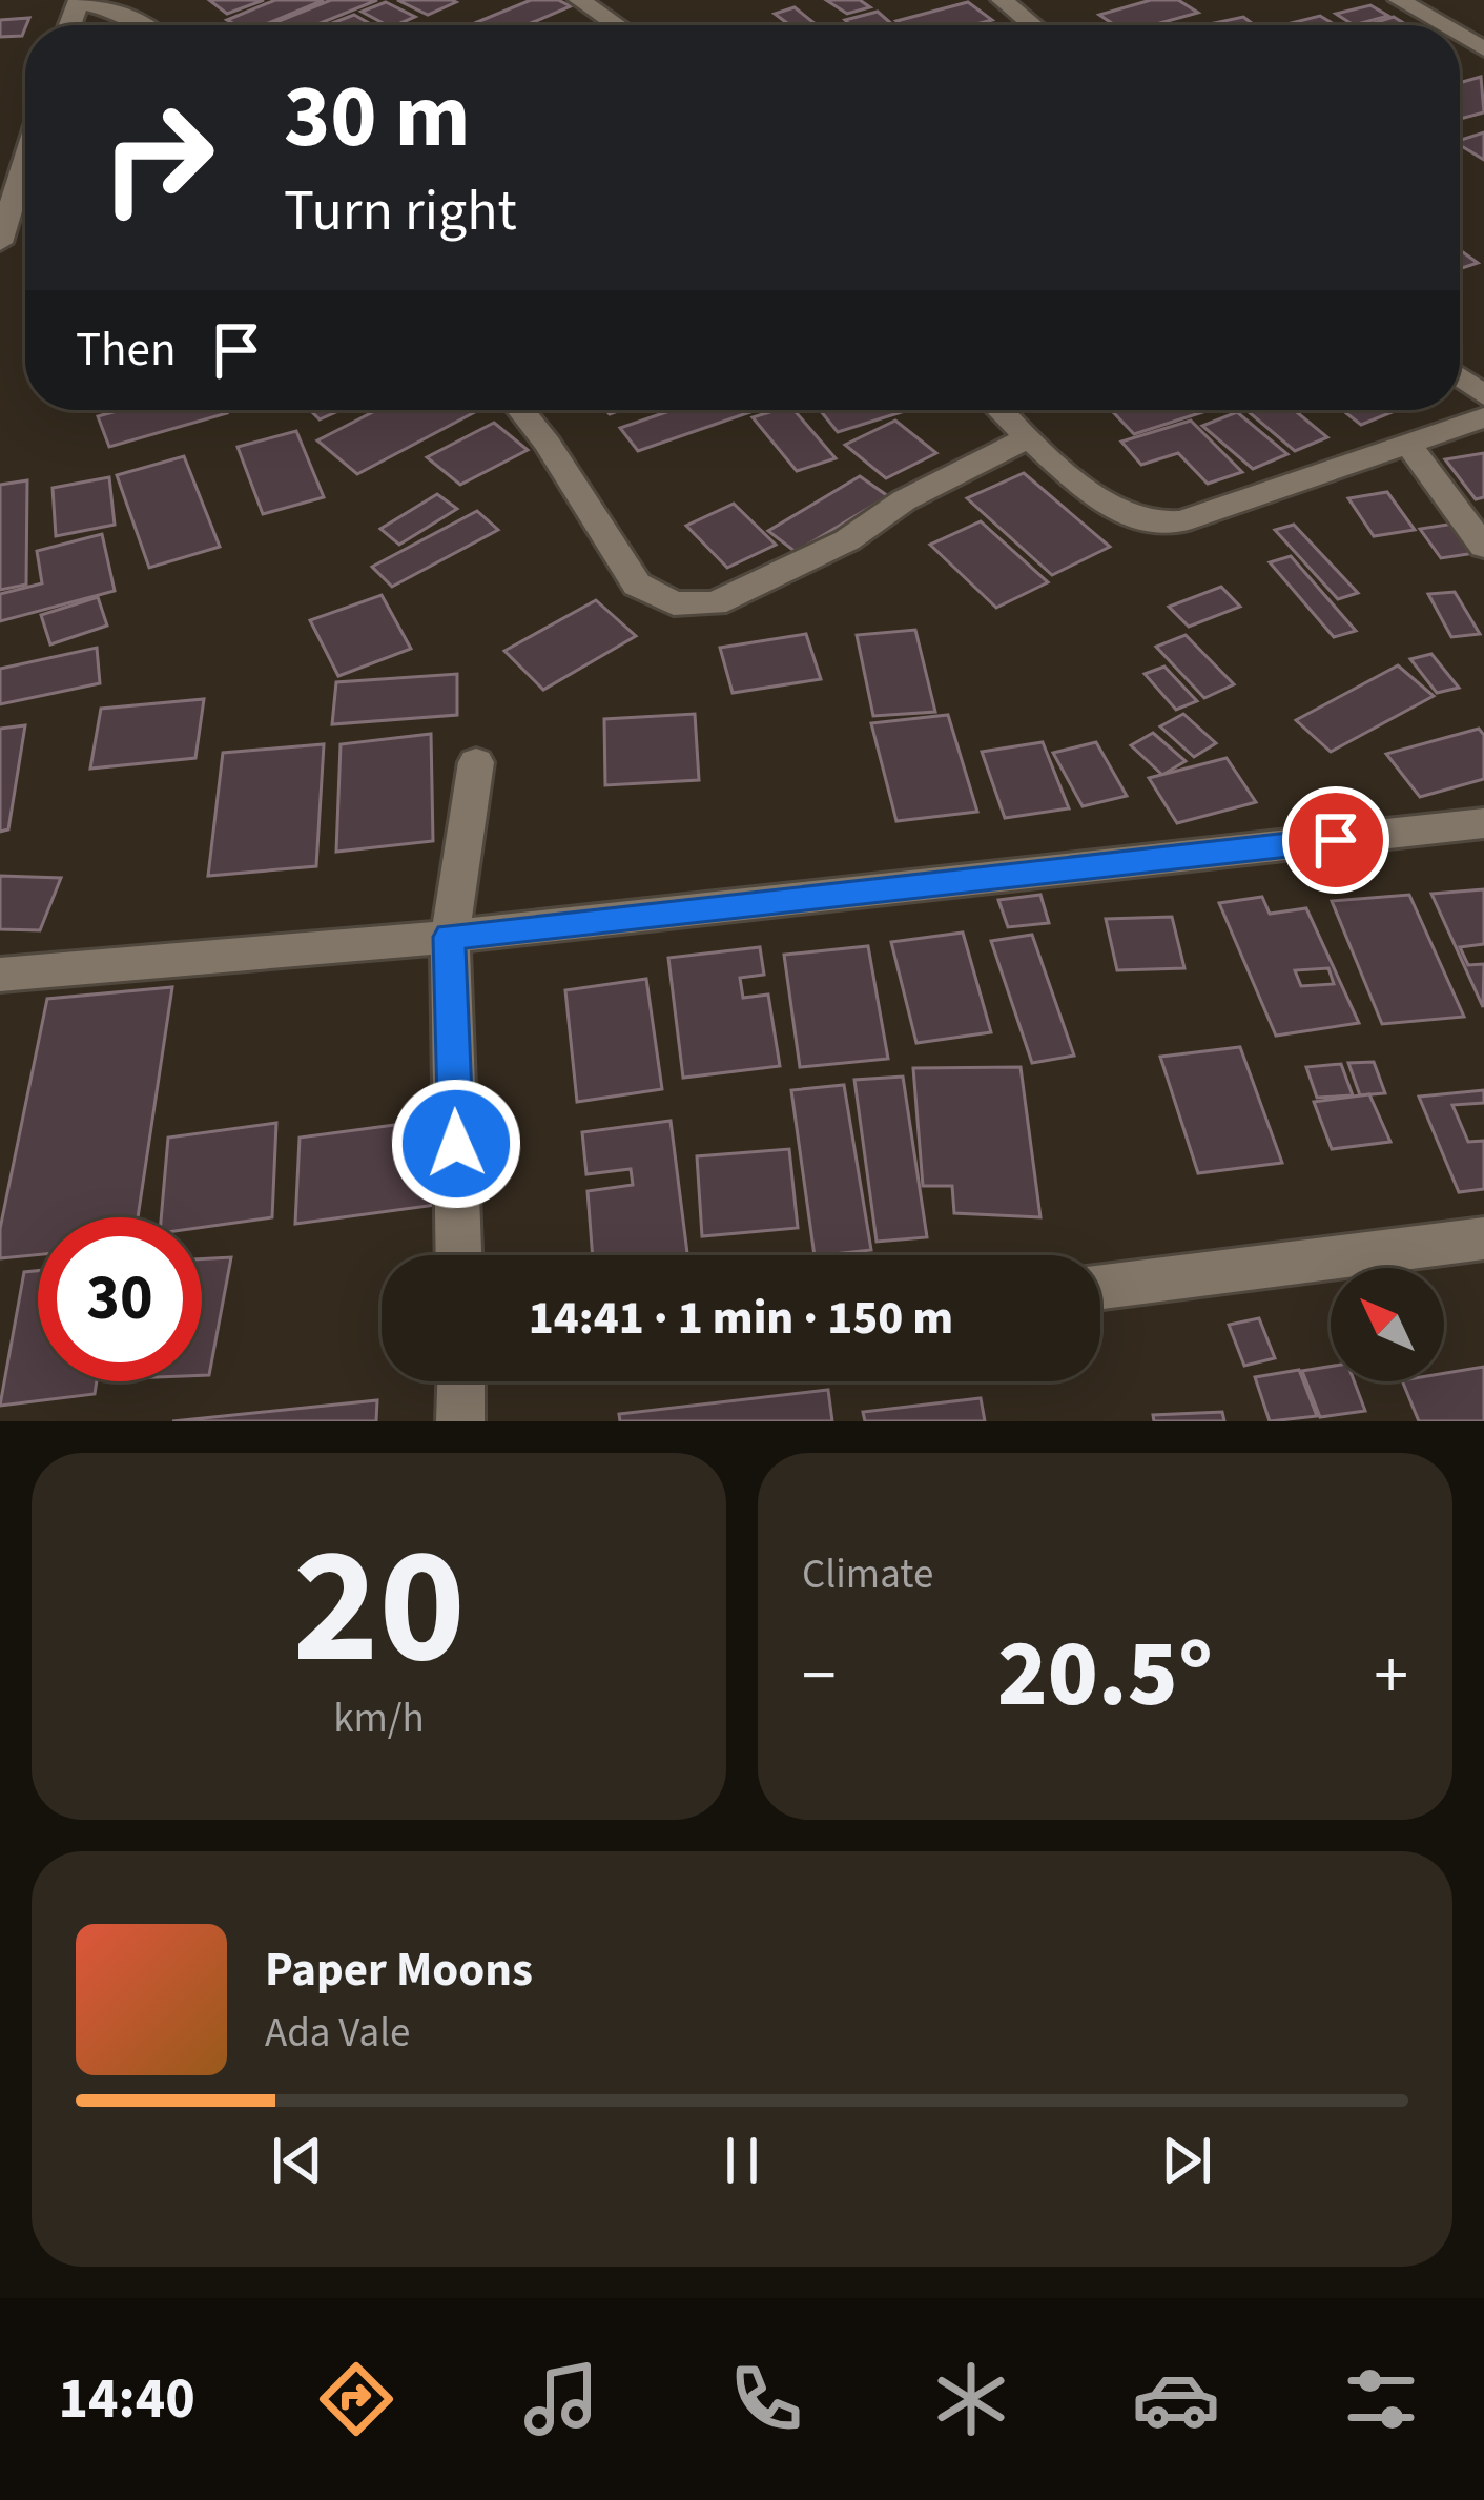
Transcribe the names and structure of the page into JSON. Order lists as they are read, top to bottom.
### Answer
{
  "north": "top left",
  "page": {
    "turn": ["30 m", "Turn right"],
    "then": "Then",
    "limit": "30",
    "trip": "14:41 · 1 min · 150 m",
    "tile": [
      ["20", "km/h"],
      "Climate"
    ],
    "heat": ["−", "20.5°", "+"],
    "song": ["Paper Moons", "Ada Vale"],
    "tabs": "14:40"
  }
}
